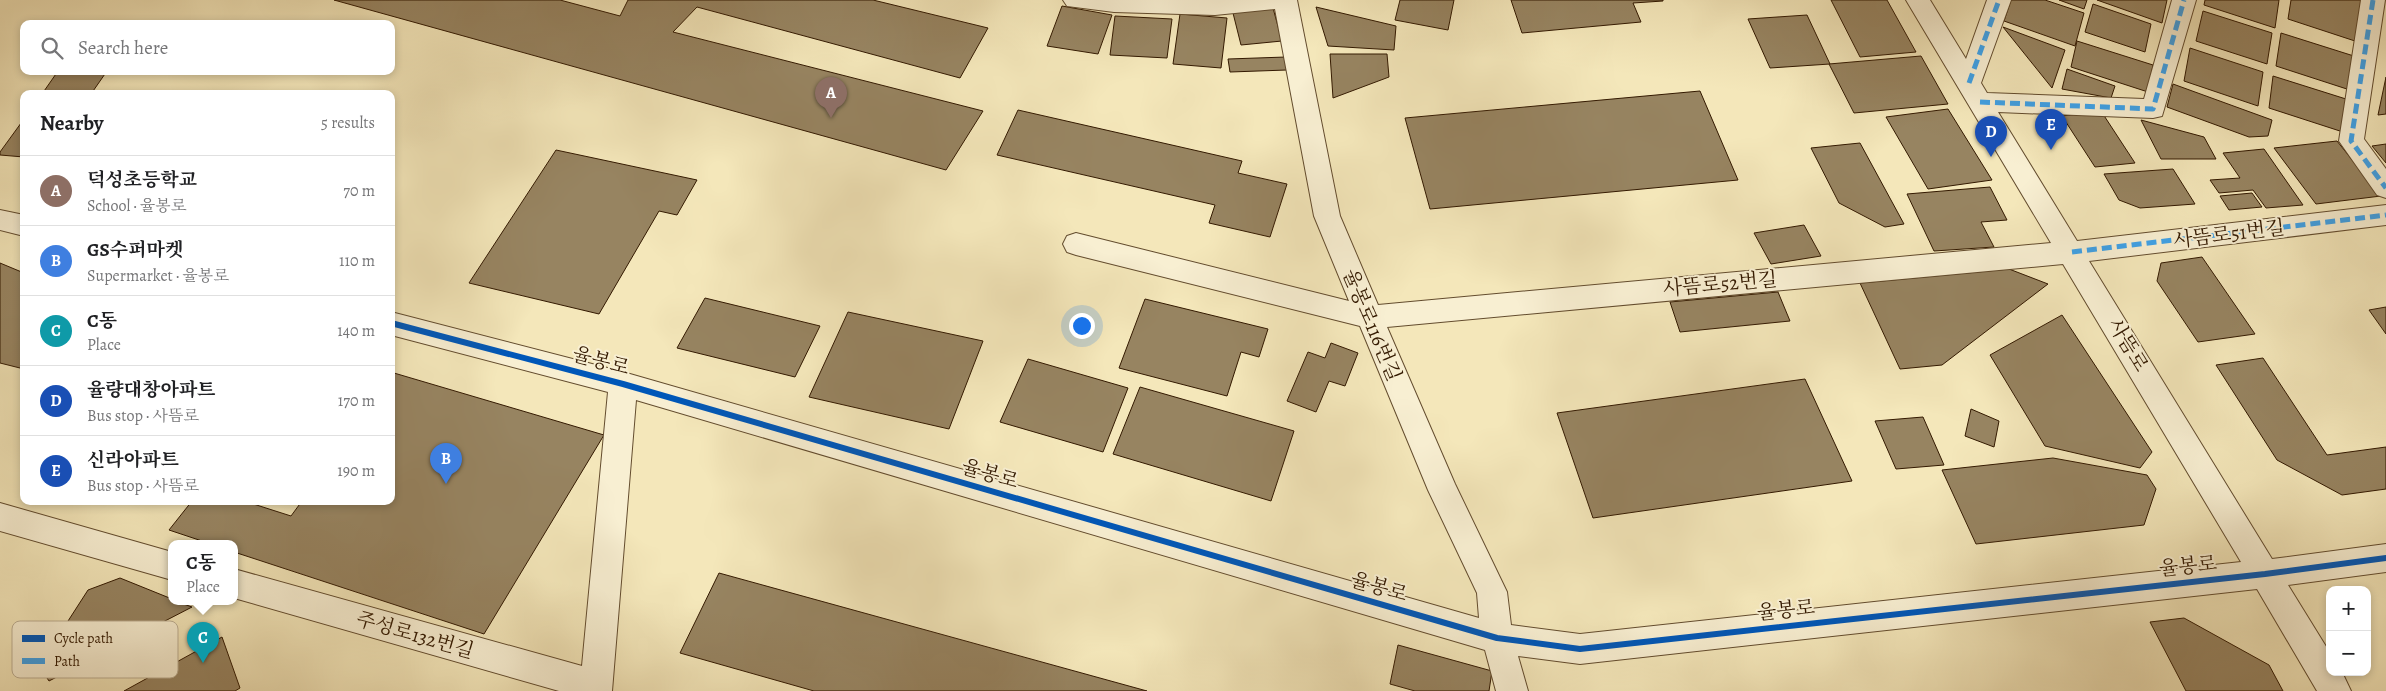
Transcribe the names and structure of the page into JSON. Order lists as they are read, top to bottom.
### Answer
{
  "streets": {
    "street": [
      "사뜸로51번길",
      "사뜸로52번길",
      "율봉로116번길",
      "사뜸로",
      "율봉로",
      "주성로132번길"
    ]
  },
  "crossings": [
    ["사뜸로51번길", "사뜸로52번길"],
    ["사뜸로51번길", "사뜸로"],
    ["사뜸로52번길", "율봉로116번길"],
    ["사뜸로52번길", "사뜸로"],
    ["율봉로116번길", "율봉로"],
    ["사뜸로", "율봉로"],
    ["율봉로", "주성로132번길"]
  ],
  "legend": ["Cycle path", "Path"],
  "page": {
    "search": "Search here",
    "pins": [
      "A",
      "E",
      "D",
      "B",
      "C"
    ],
    "heading": ["Nearby", "5 results"],
    "list": [
      {
        "mark": "A",
        "name": "덕성초등학교",
        "note": "School · 율봉로",
        "value": "70 m"
      },
      {
        "mark": "B",
        "name": "GS수퍼마켓",
        "note": "Supermarket · 율봉로",
        "value": "110 m"
      },
      {
        "mark": "C",
        "name": "C동",
        "note": "Place",
        "value": "140 m"
      },
      {
        "mark": "D",
        "name": "율량대창아파트",
        "note": "Bus stop · 사뜸로",
        "value": "170 m"
      },
      {
        "mark": "E",
        "name": "신라아파트",
        "note": "Bus stop · 사뜸로",
        "value": "190 m"
      }
    ],
    "popup": ["C동", "Place"],
    "map_buttons": ["+", "−"]
  }
}
